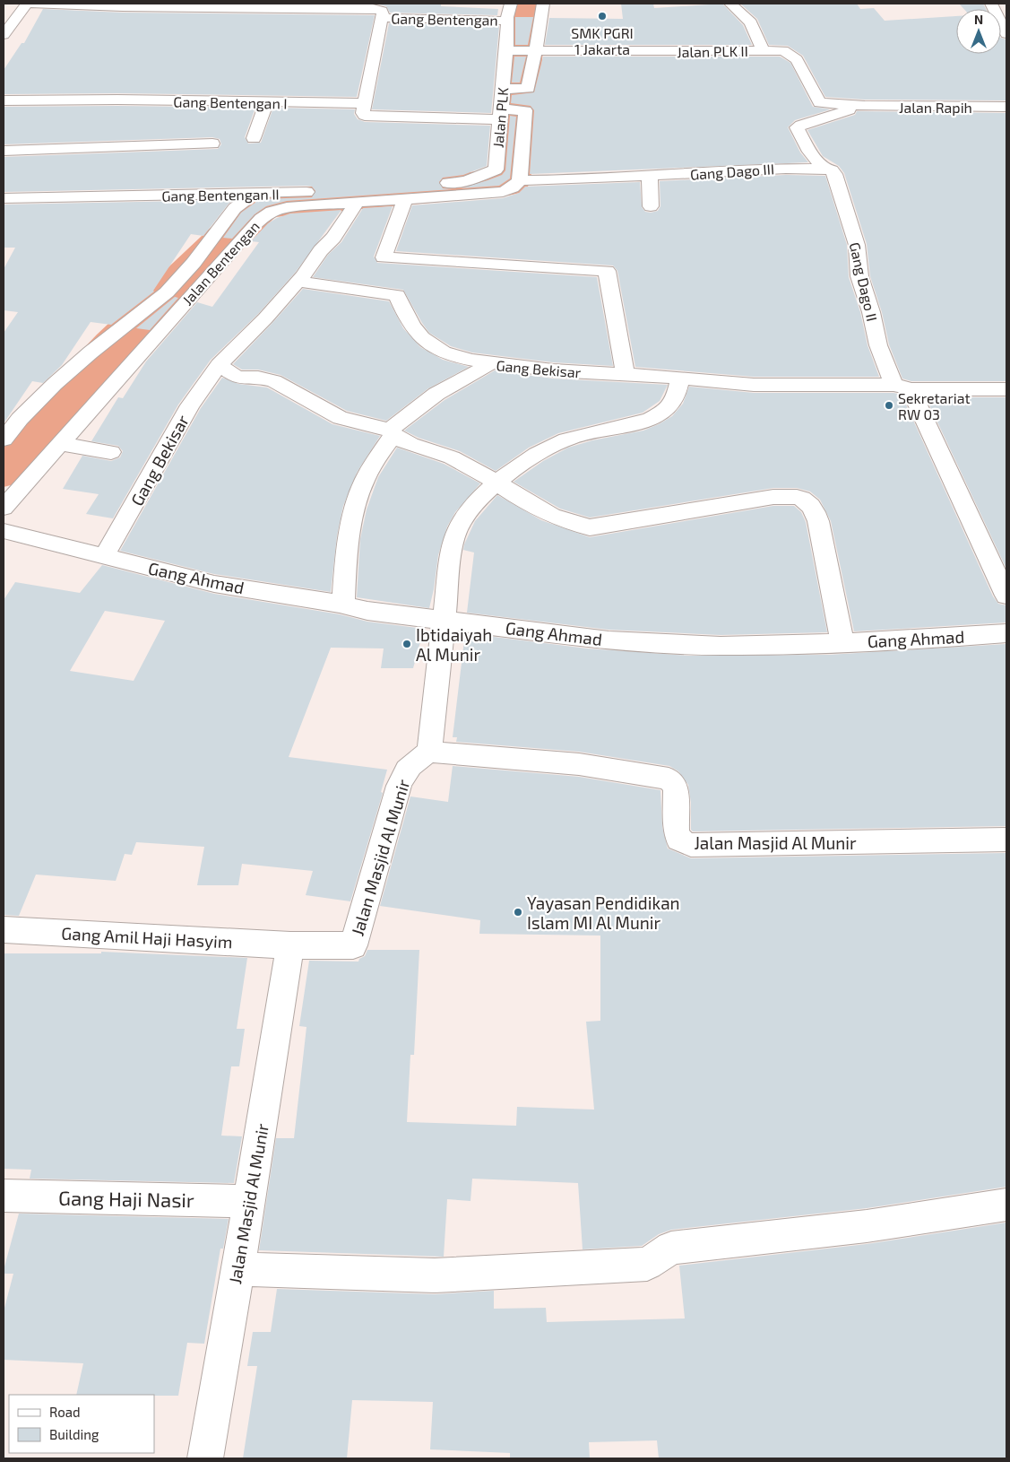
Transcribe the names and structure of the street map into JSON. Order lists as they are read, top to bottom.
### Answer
{
  "streets": {
    "street": [
      "Gang Bentengan",
      "Jalan PLK II",
      "Gang Bentengan I",
      "Jalan Rapih",
      "Jalan PLK",
      "Gang Dago III",
      "Gang Bentengan II",
      "Jalan Bentengan",
      "Gang Dago II",
      "Gang Bekisar",
      "Gang Ahmad",
      "Jalan Masjid Al Munir",
      "Gang Amil Haji Hasyim",
      "Gang Haji Nasir"
    ]
  },
  "crossings": [
    ["Gang Bentengan", "Jalan PLK"],
    ["Jalan PLK II", "Jalan Rapih"],
    ["Jalan PLK II", "Jalan PLK"],
    ["Jalan PLK", "Gang Dago III"],
    ["Jalan PLK", "Gang Bentengan II"],
    ["Jalan PLK", "Jalan Bentengan"],
    ["Gang Dago III", "Jalan Bentengan"],
    ["Gang Dago III", "Gang Dago II"],
    ["Gang Bentengan II", "Jalan Bentengan"],
    ["Jalan Bentengan", "Gang Bekisar"],
    ["Gang Dago II", "Gang Bekisar"],
    ["Gang Bekisar", "Gang Ahmad"],
    ["Jalan Masjid Al Munir", "Gang Amil Haji Hasyim"],
    ["Jalan Masjid Al Munir", "Gang Haji Nasir"]
  ],
  "places": [
    "SMK PGRI 1 Jakarta",
    "Sekretariat RW 03",
    "Ibtidaiyah Al Munir",
    "Yayasan Pendidikan Islam MI Al Munir"
  ],
  "legend": ["Road", "Building"],
  "north": "top"
}
